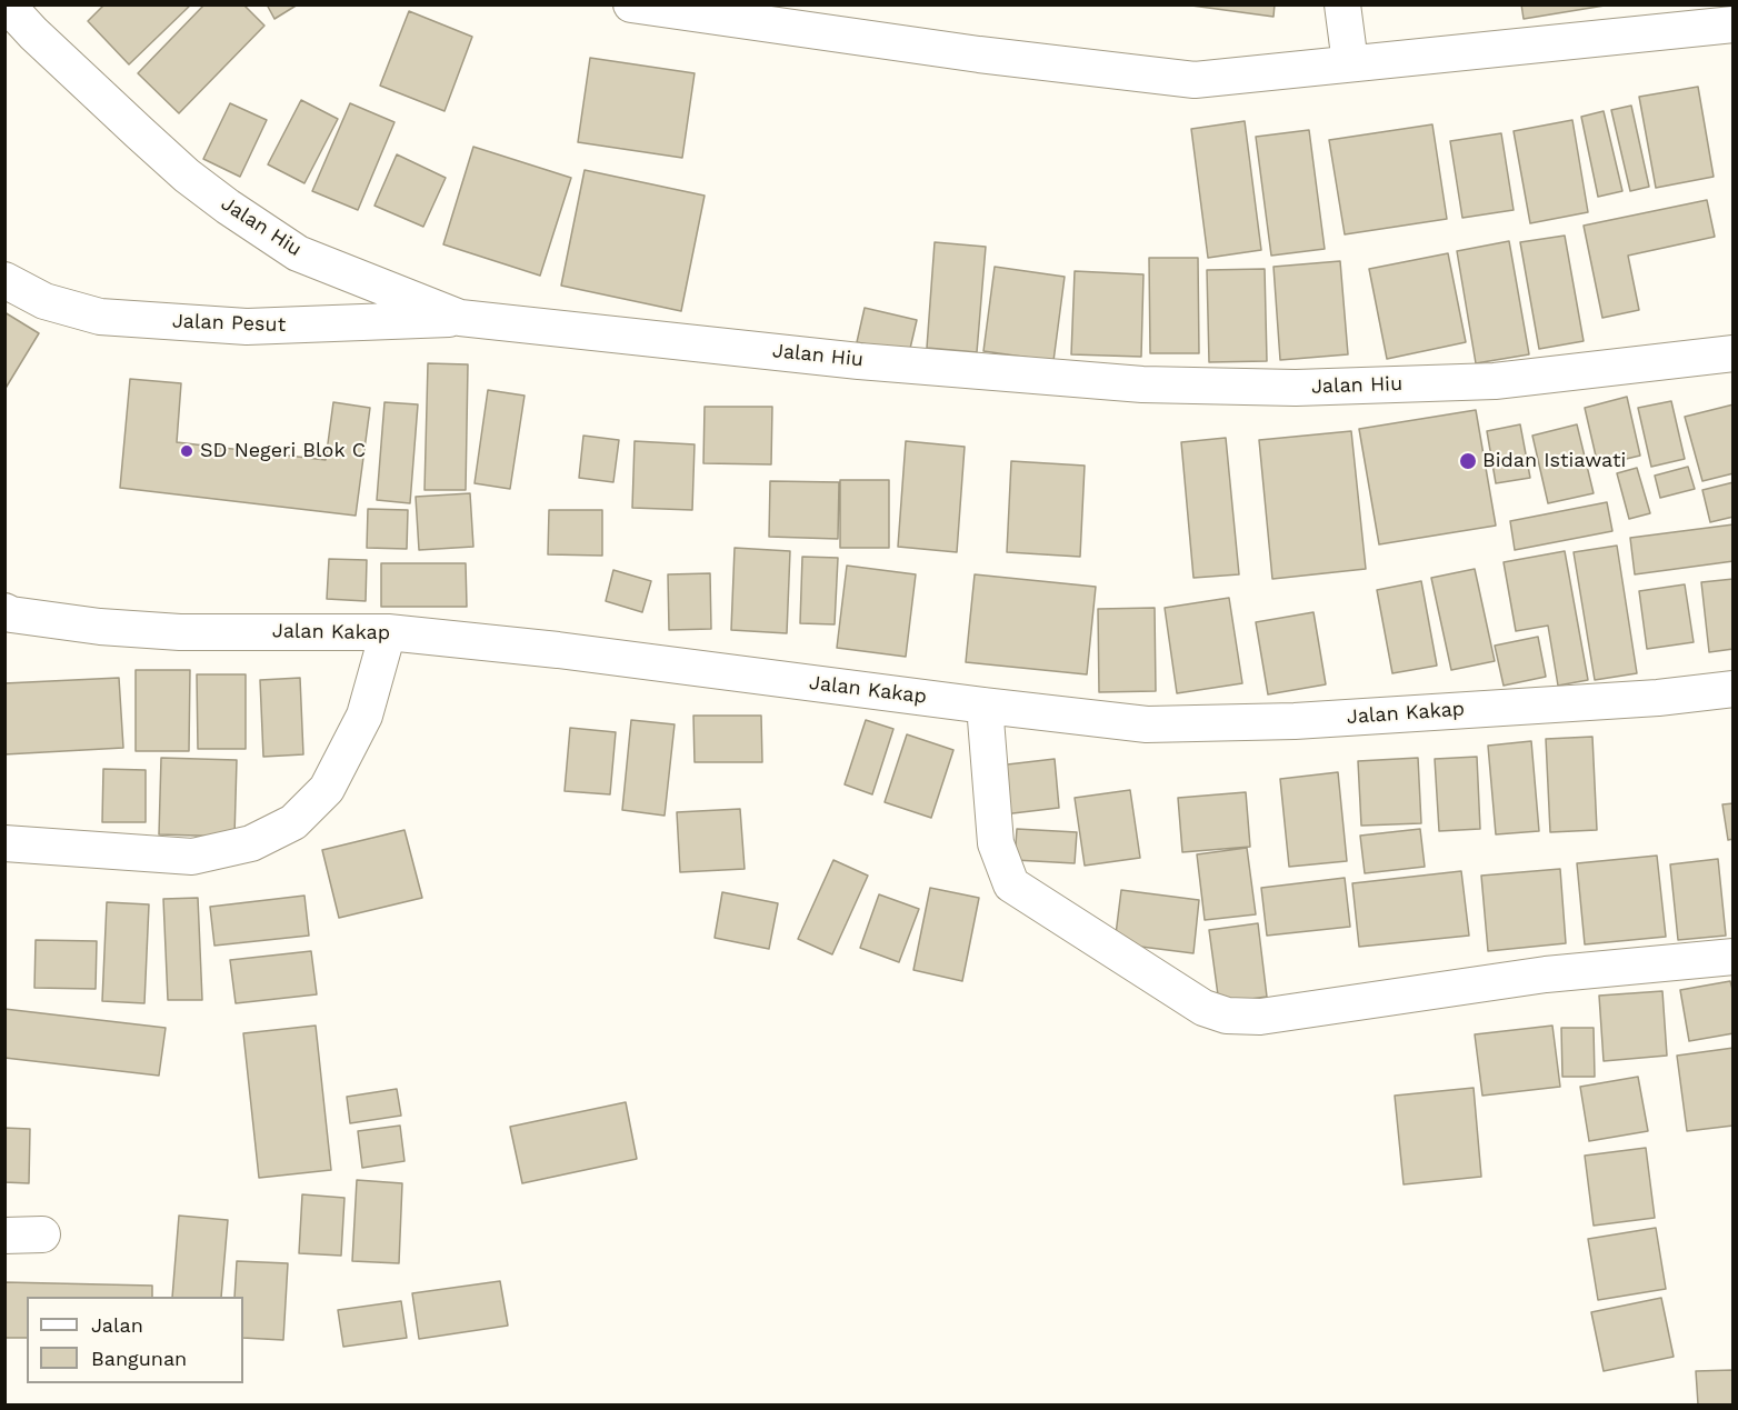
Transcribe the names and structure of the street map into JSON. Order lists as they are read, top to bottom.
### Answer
{
  "streets": {
    "street": ["Jalan Hiu", "Jalan Pesut", "Jalan Kakap"]
  },
  "crossings": [
    ["Jalan Hiu", "Jalan Pesut"]
  ],
  "places": ["SD Negeri Blok C", "Bidan Istiawati"],
  "legend": ["Jalan", "Bangunan"]
}
